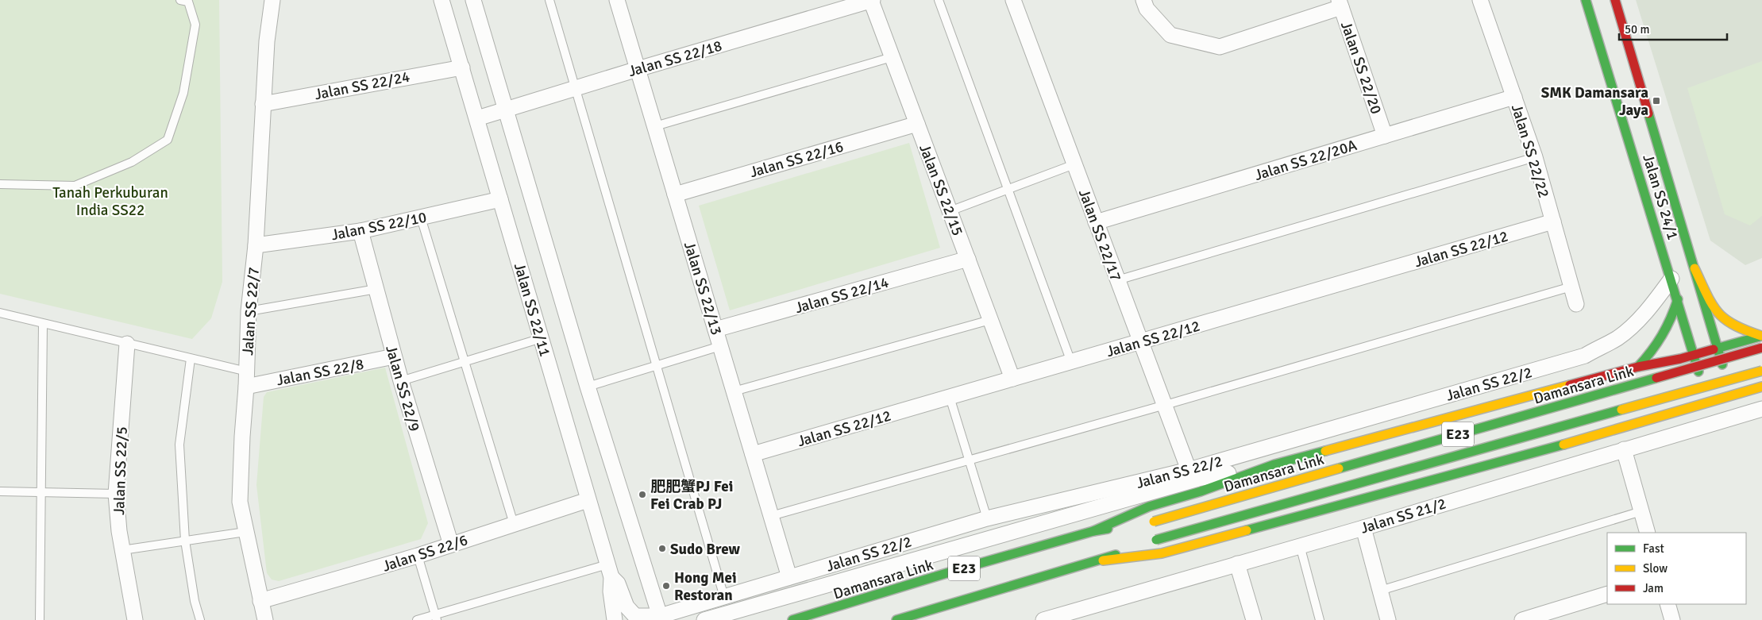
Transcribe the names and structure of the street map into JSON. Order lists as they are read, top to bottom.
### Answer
{
  "streets": {
    "main road": ["Jalan SS 24/1", "Damansara Link", "E23"],
    "street": [
      "Jalan SS 22/18",
      "Jalan SS 22/20",
      "Jalan SS 22/24",
      "Jalan SS 22/22",
      "Jalan SS 22/16",
      "Jalan SS 22/20A",
      "Jalan SS 22/15",
      "Jalan SS 22/10",
      "Jalan SS 22/17",
      "Jalan SS 22/12",
      "Jalan SS 22/13",
      "Jalan SS 22/14",
      "Jalan SS 22/11",
      "Jalan SS 22/7",
      "Jalan SS 22/8",
      "Jalan SS 22/2",
      "Jalan SS 22/9",
      "Jalan SS 22/5",
      "Jalan SS 21/2",
      "Jalan SS 22/6"
    ]
  },
  "crossings": [
    ["Jalan SS 22/18", "Jalan SS 22/15"],
    ["Jalan SS 22/18", "Jalan SS 22/13"],
    ["Jalan SS 22/18", "Jalan SS 22/11"],
    ["Jalan SS 22/20", "Jalan SS 22/20A"],
    ["Jalan SS 22/24", "Jalan SS 22/11"],
    ["Jalan SS 22/24", "Jalan SS 22/7"],
    ["Jalan SS 22/22", "Jalan SS 22/20A"],
    ["Jalan SS 22/22", "Jalan SS 22/12"],
    ["Jalan SS 22/16", "Jalan SS 22/15"],
    ["Jalan SS 22/16", "Jalan SS 22/13"],
    ["Jalan SS 22/20A", "Jalan SS 22/17"],
    ["Jalan SS 22/15", "Jalan SS 22/12"],
    ["Jalan SS 22/15", "Jalan SS 22/14"],
    ["Jalan SS 24/1", "Jalan SS 22/2"],
    ["Jalan SS 22/10", "Jalan SS 22/11"],
    ["Jalan SS 22/10", "Jalan SS 22/7"],
    ["Jalan SS 22/10", "Jalan SS 22/9"],
    ["Jalan SS 22/17", "Jalan SS 22/12"],
    ["Jalan SS 22/17", "Jalan SS 22/2"],
    ["Jalan SS 22/12", "Jalan SS 22/13"],
    ["Jalan SS 22/13", "Jalan SS 22/14"],
    ["Jalan SS 22/13", "Jalan SS 22/2"],
    ["Jalan SS 22/11", "Jalan SS 22/2"],
    ["Jalan SS 22/11", "Jalan SS 22/6"],
    ["Jalan SS 22/7", "Jalan SS 22/8"],
    ["Jalan SS 22/7", "Jalan SS 22/6"],
    ["Jalan SS 22/8", "Jalan SS 22/9"],
    ["Jalan SS 22/9", "Jalan SS 22/6"]
  ],
  "parks": ["Tanah Perkuburan India SS22"],
  "places": {
    "transit": ["SMK Damansara Jaya"],
    "other": ["肥肥蟹PJ Fei Fei Crab PJ", "Sudo Brew", "Hong Mei Restoran"]
  },
  "legend": ["Fast", "Slow", "Jam"],
  "scale_bar": "50 m"
}
